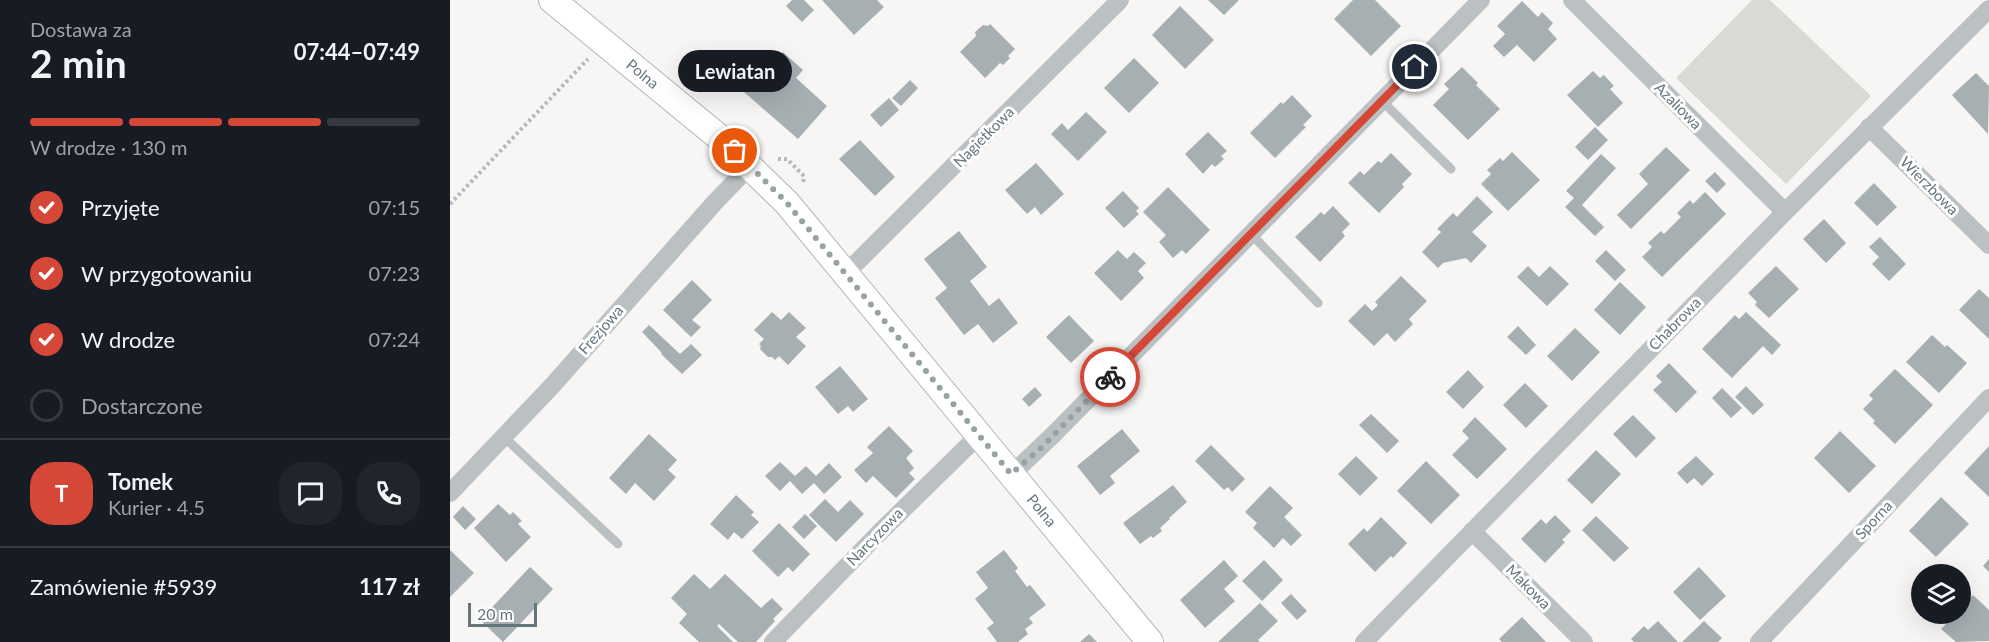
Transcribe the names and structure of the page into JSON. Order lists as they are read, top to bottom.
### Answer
{
  "streets": {
    "street": [
      "Polna",
      "Azaliowa",
      "Nagietkowa",
      "Wierzbowa",
      "Chabrowa",
      "Frezjowa",
      "Sporna",
      "Narcyzowa",
      "Makowa"
    ]
  },
  "crossings": [
    ["Polna", "Nagietkowa"],
    ["Polna", "Frezjowa"],
    ["Polna", "Narcyzowa"],
    ["Azaliowa", "Chabrowa"],
    ["Wierzbowa", "Chabrowa"],
    ["Chabrowa", "Makowa"]
  ],
  "places": ["Lewiatan"],
  "scale_bar": "20 m",
  "page": {
    "heading": ["2 min", "Dostawa za", "07:44–07:49"],
    "panel": [
      "Tomek",
      "Kurier · 4.5",
      "Zamówienie #5939",
      "117 zł"
    ],
    "bubble": "Lewiatan",
    "bar": "W drodze · 130 m",
    "list": [
      ["Przyjęte", "07:15"],
      ["W przygotowaniu", "07:23"],
      ["W drodze", "07:24"],
      "Dostarczone"
    ],
    "round": "T",
    "scale": "20 m"
  }
}
